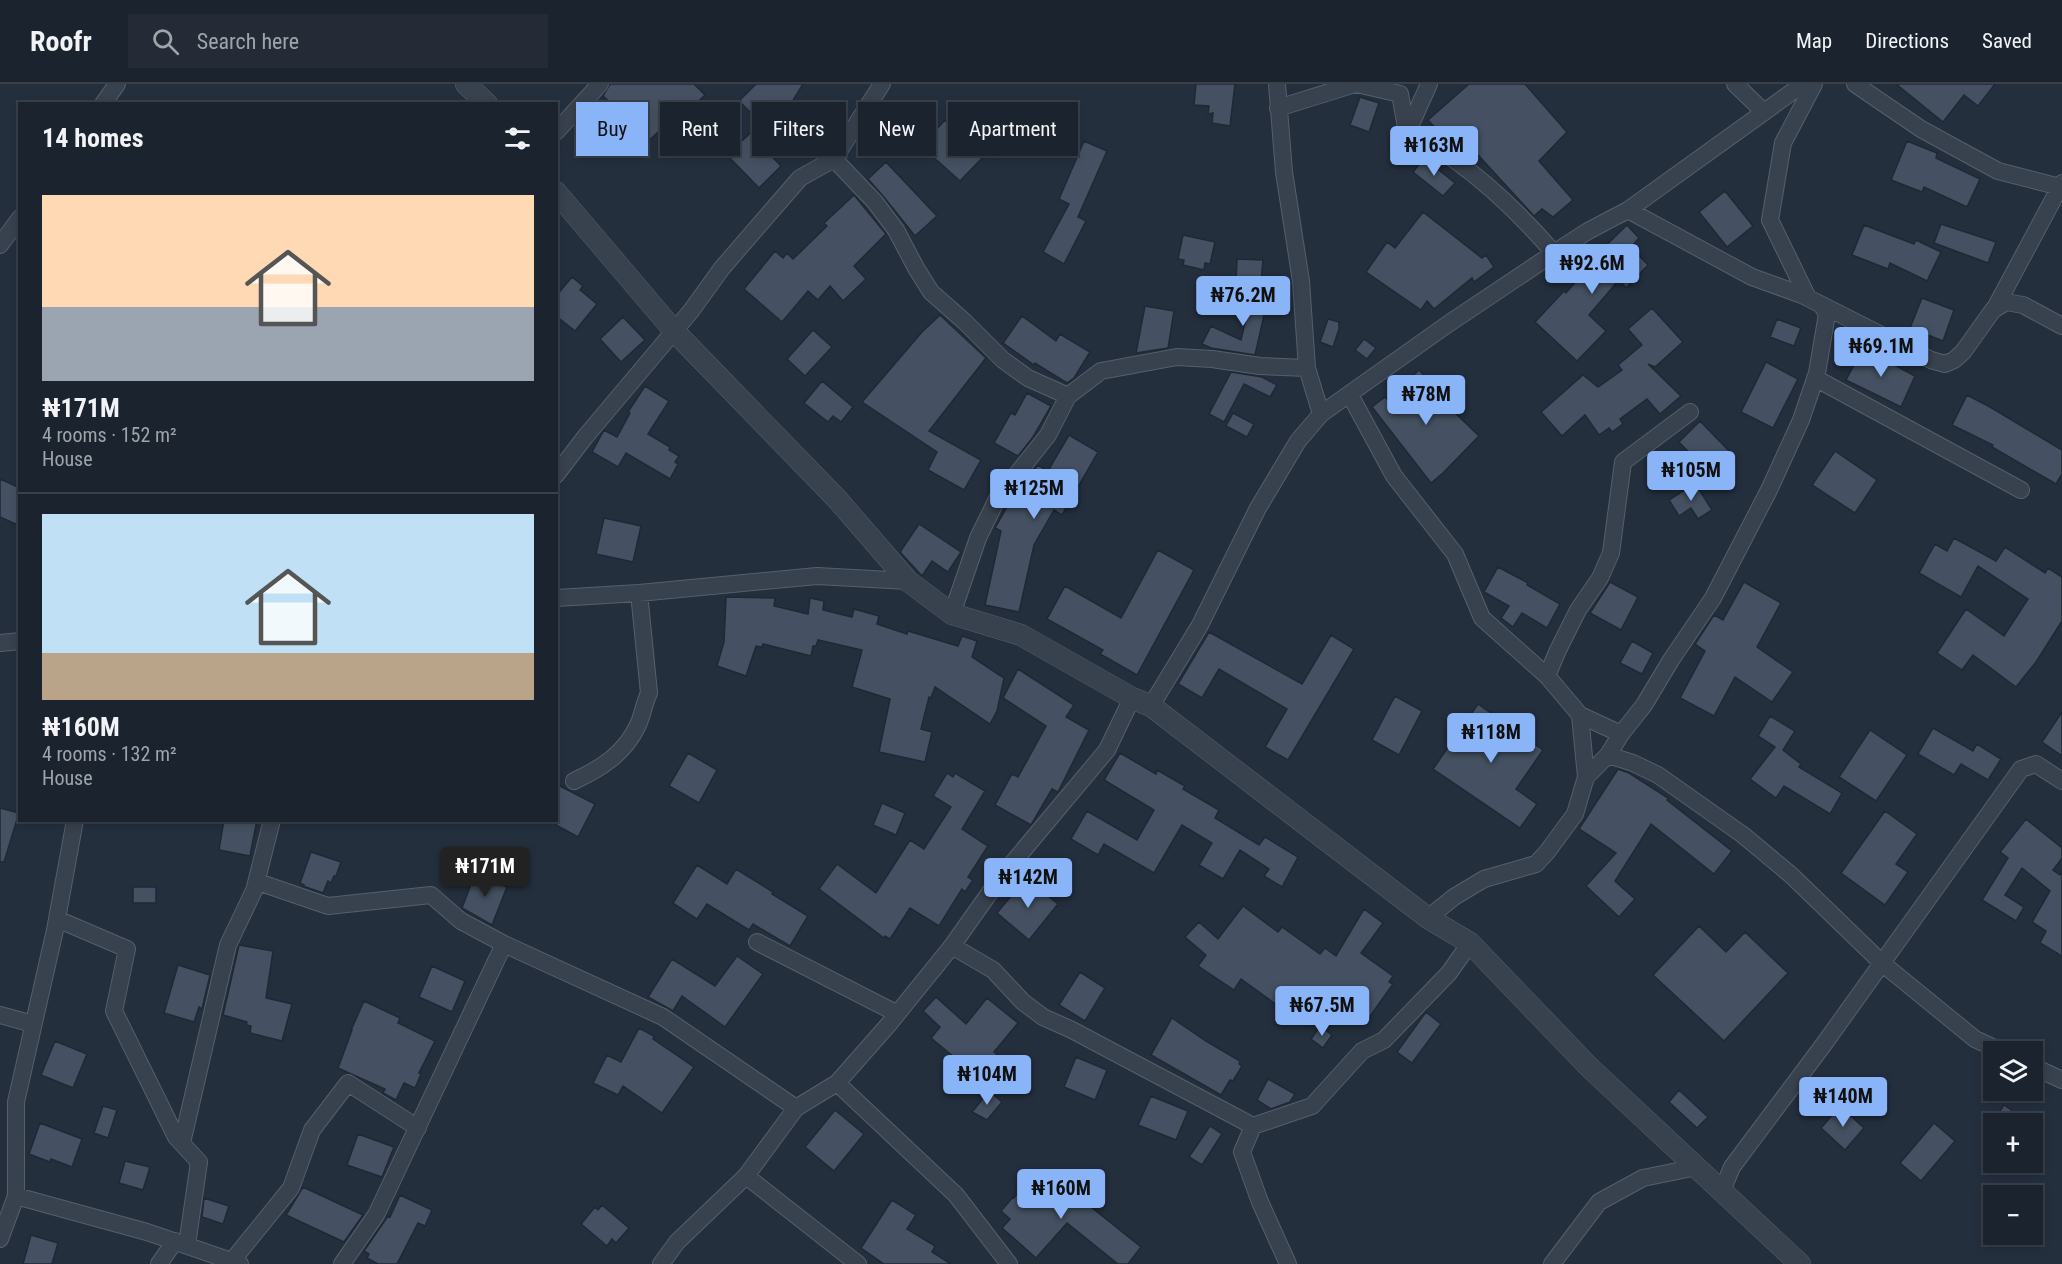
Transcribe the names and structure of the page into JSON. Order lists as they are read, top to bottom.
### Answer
{
  "page": {
    "header": "Roofr",
    "search": "Search here",
    "nav": ["Map", "Directions", "Saved"],
    "chip": [
      "Buy",
      "Rent",
      "Filters",
      "New",
      "Apartment"
    ],
    "heading": "14 homes",
    "price": [
      "₦163M",
      "₦92.6M",
      "₦76.2M",
      "₦69.1M",
      "₦78M",
      "₦105M",
      "₦125M",
      "₦118M",
      "₦171M",
      "₦142M",
      "₦67.5M",
      "₦104M",
      "₦140M",
      "₦160M"
    ],
    "list": [
      {
        "name": "₦171M",
        "note": "4 rooms · 152 m² · House"
      },
      {
        "name": "₦160M",
        "note": "4 rooms · 132 m² · House"
      }
    ],
    "map_buttons": ["+", "−"]
  }
}
